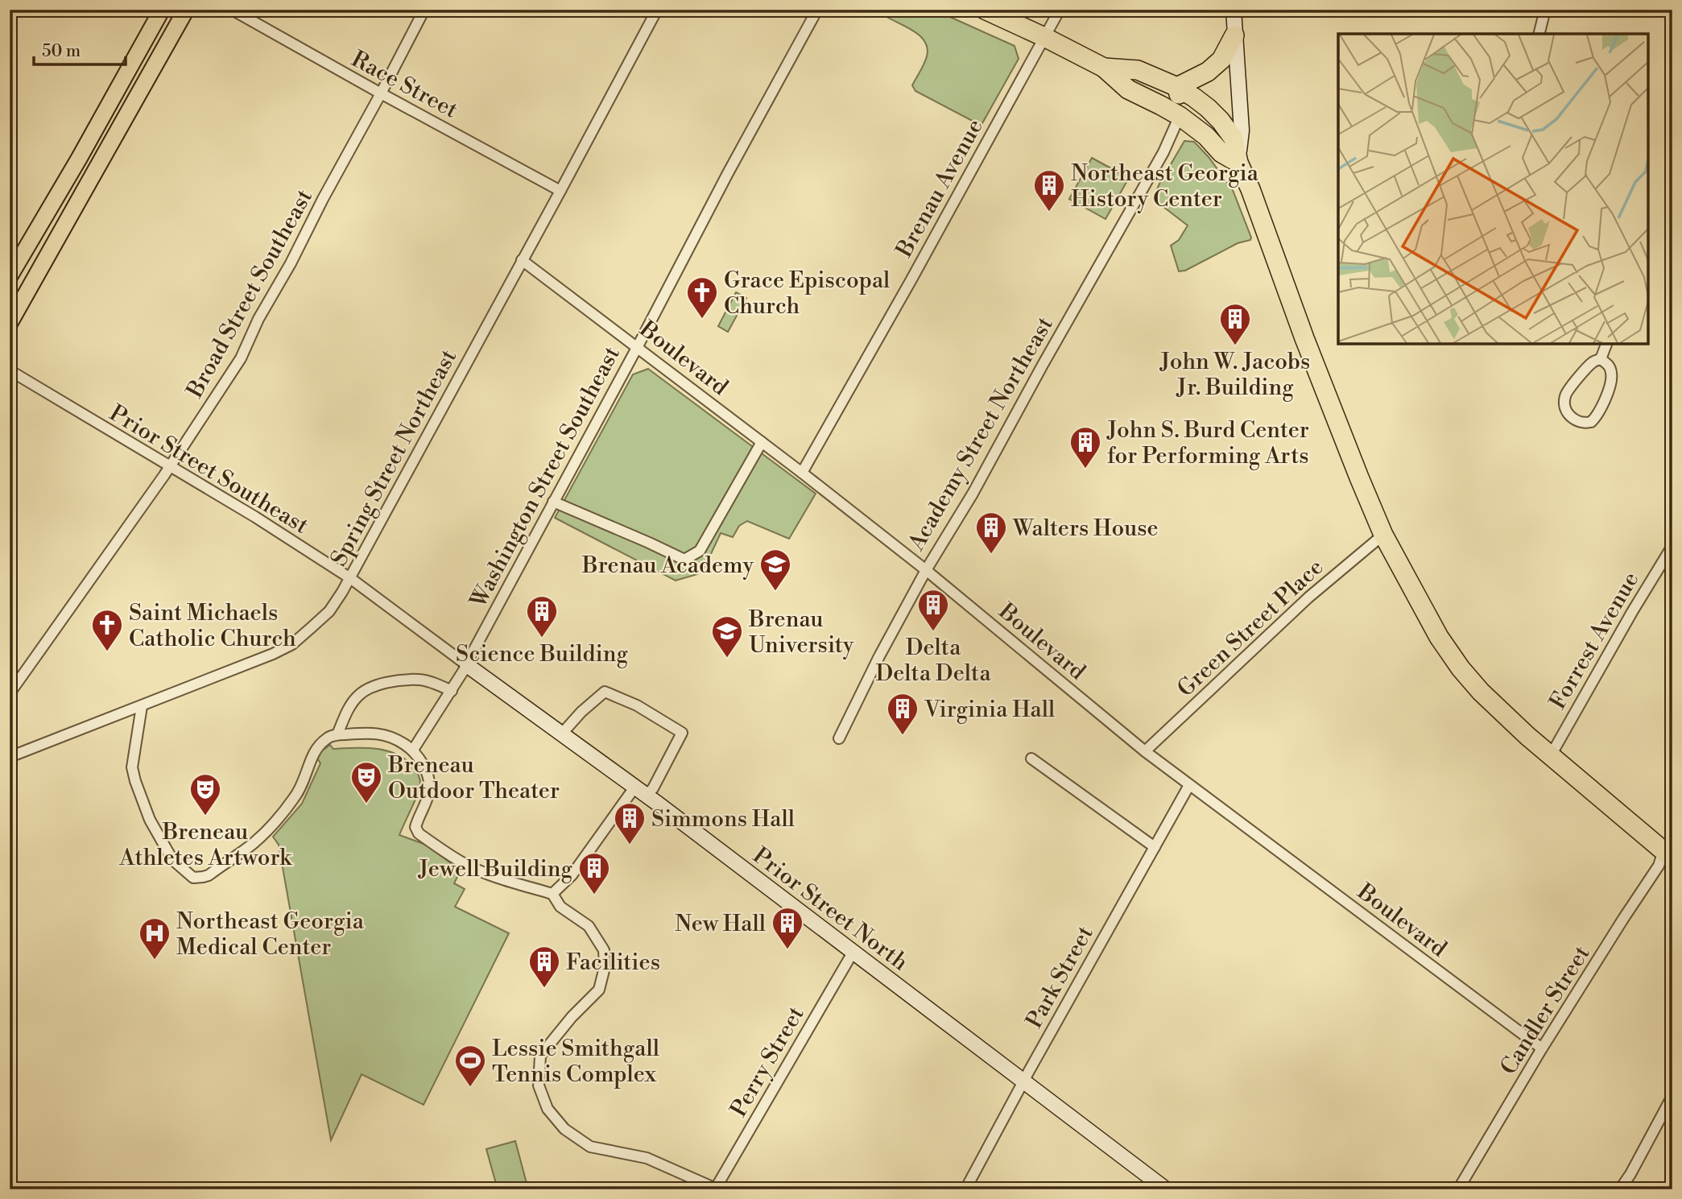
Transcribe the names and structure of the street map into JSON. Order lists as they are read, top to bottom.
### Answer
{
  "streets": {
    "street": [
      "Race Street",
      "Brenau Avenue",
      "Broad Street Southeast",
      "Boulevard",
      "Academy Street Northeast",
      "Spring Street Northeast",
      "Prior Street Southeast",
      "Washington Street Southeast",
      "Green Street Place",
      "Forrest Avenue",
      "Prior Street North",
      "Park Street",
      "Candler Street",
      "Perry Street"
    ]
  },
  "crossings": [
    ["Race Street", "Broad Street Southeast"],
    ["Race Street", "Spring Street Northeast"],
    ["Brenau Avenue", "Boulevard"],
    ["Broad Street Southeast", "Prior Street Southeast"],
    ["Boulevard", "Academy Street Northeast"],
    ["Boulevard", "Spring Street Northeast"],
    ["Boulevard", "Washington Street Southeast"],
    ["Boulevard", "Green Street Place"],
    ["Boulevard", "Park Street"],
    ["Boulevard", "Candler Street"],
    ["Spring Street Northeast", "Prior Street Southeast"],
    ["Prior Street Southeast", "Washington Street Southeast"],
    ["Prior Street Southeast", "Prior Street North"],
    ["Washington Street Southeast", "Prior Street North"],
    ["Prior Street North", "Park Street"],
    ["Prior Street North", "Perry Street"]
  ],
  "places": {
    "building": [
      "Northeast Georgia History Center",
      "John W. Jacobs Jr. Building",
      "John S. Burd Center for Performing Arts",
      "Walters House",
      "Delta Delta Delta",
      "Science Building",
      "Virginia Hall",
      "Simmons Hall",
      "Jewell Building",
      "New Hall",
      "Facilities"
    ],
    "church": ["Grace Episcopal Church", "Saint Michaels Catholic Church"],
    "school or university": ["Brenau Academy", "Brenau University"],
    "theatre": ["Breneau Outdoor Theater", "Breneau Athletes Artwork"],
    "hospital": ["Northeast Georgia Medical Center"],
    "sports": ["Lessie Smithgall Tennis Complex"]
  },
  "scale_bar": "50 m"
}
